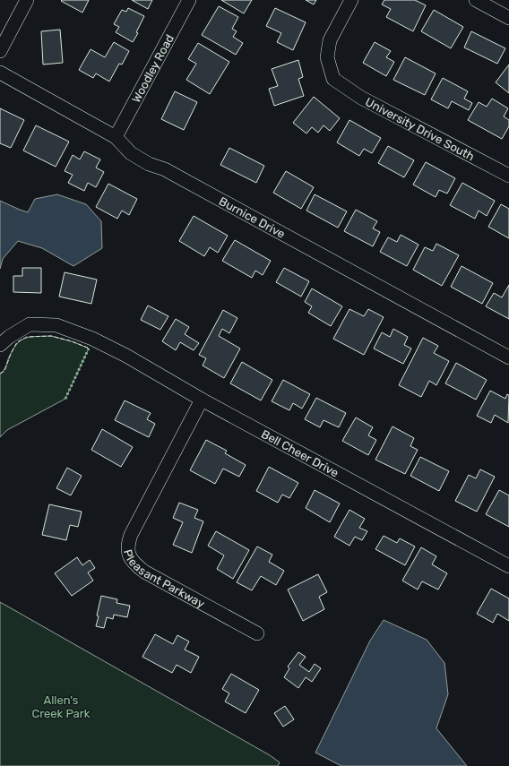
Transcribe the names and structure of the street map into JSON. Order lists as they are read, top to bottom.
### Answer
{
  "streets": {
    "street": [
      "Woodley Road",
      "University Drive South",
      "Burnice Drive",
      "Bell Cheer Drive",
      "Pleasant Parkway"
    ]
  },
  "crossings": [
    ["Woodley Road", "Burnice Drive"],
    ["Bell Cheer Drive", "Pleasant Parkway"]
  ],
  "parks": ["Allen's Creek Park"]
}
